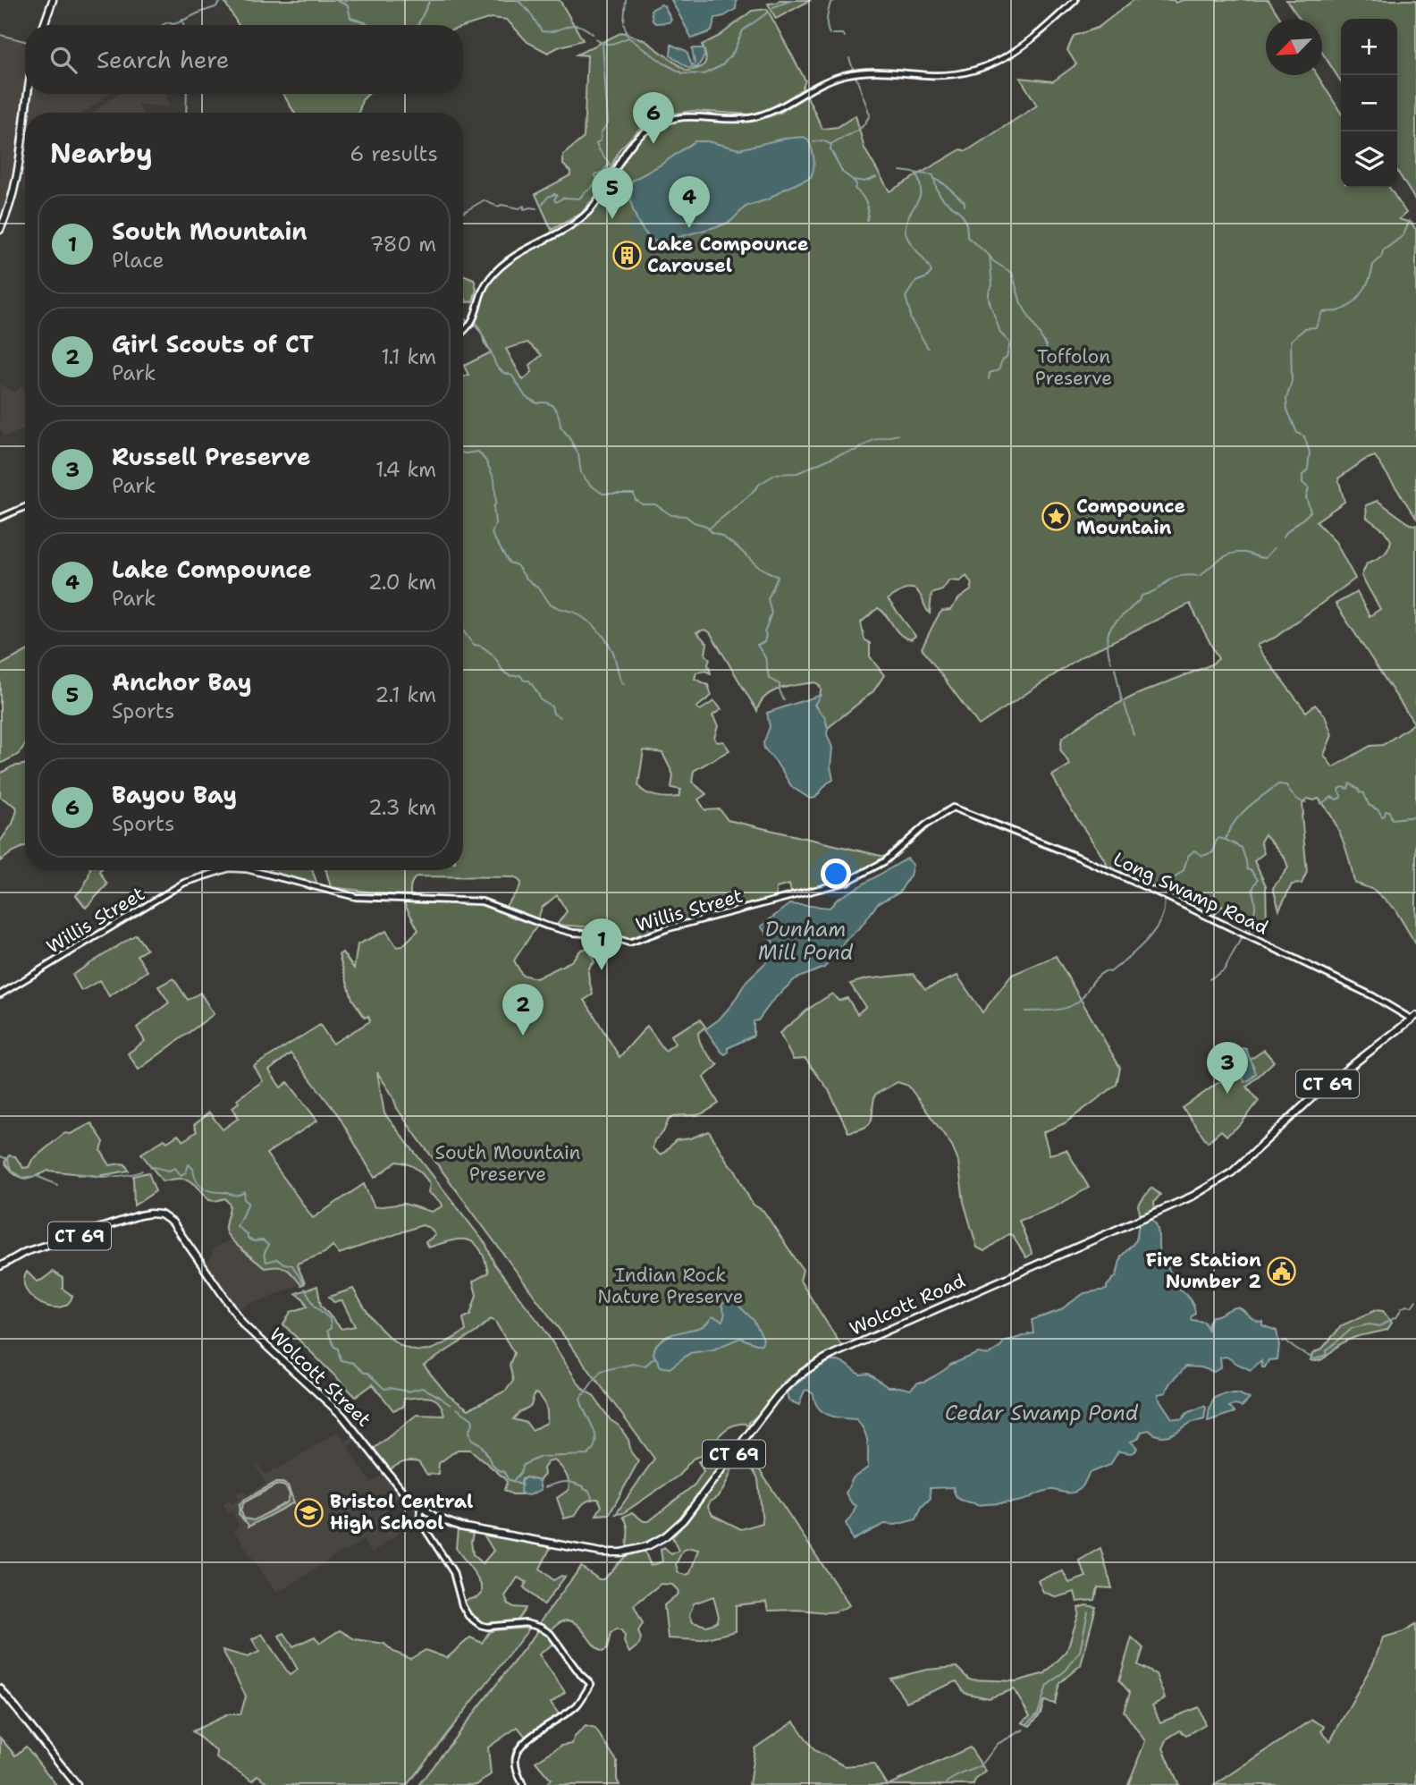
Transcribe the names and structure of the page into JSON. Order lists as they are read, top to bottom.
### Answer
{
  "streets": {
    "main road": [
      "Long Swamp Road",
      "Willis Street",
      "CT 69",
      "Wolcott Road",
      "Wolcott Street"
    ]
  },
  "crossings": [
    ["Long Swamp Road", "Willis Street"],
    ["Long Swamp Road", "Wolcott Road"],
    ["Wolcott Road", "Wolcott Street"]
  ],
  "water": ["Dunham Mill Pond", "Cedar Swamp Pond"],
  "parks": ["Toffolon Preserve", "South Mountain Preserve", "Indian Rock Nature Preserve"],
  "places": {
    "building": ["Lake Compounce Carousel"],
    "place": ["Compounce Mountain"],
    "public building": ["Fire Station Number 2"],
    "school or university": ["Bristol Central High School"]
  },
  "north": "bottom left",
  "page": {
    "map_buttons": ["+", "−"],
    "search": "Search here",
    "pins": [
      "6",
      "5",
      "4",
      "1",
      "2",
      "3"
    ],
    "heading": ["Nearby", "6 results"],
    "list": [
      {
        "mark": "1",
        "name": "South Mountain",
        "note": "Place",
        "value": "780 m"
      },
      {
        "mark": "2",
        "name": "Girl Scouts of CT",
        "note": "Park",
        "value": "1.1 km"
      },
      {
        "mark": "3",
        "name": "Russell Preserve",
        "note": "Park",
        "value": "1.4 km"
      },
      {
        "mark": "4",
        "name": "Lake Compounce",
        "note": "Park",
        "value": "2.0 km"
      },
      {
        "mark": "5",
        "name": "Anchor Bay",
        "note": "Sports",
        "value": "2.1 km"
      },
      {
        "mark": "6",
        "name": "Bayou Bay",
        "note": "Sports",
        "value": "2.3 km"
      }
    ]
  }
}
